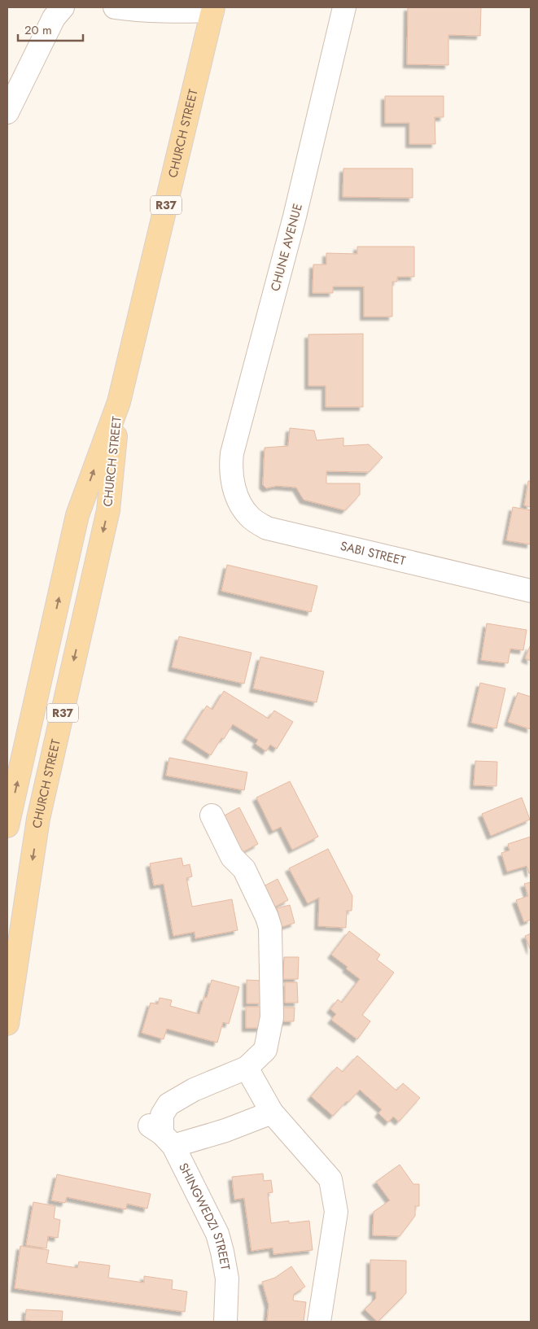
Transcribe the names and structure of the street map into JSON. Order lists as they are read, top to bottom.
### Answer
{
  "streets": {
    "main road": ["CHURCH STREET", "R37"],
    "street": ["CHUNE AVENUE", "SABI STREET", "SHINGWEDZI STREET"]
  },
  "crossings": [
    ["CHUNE AVENUE", "SABI STREET"]
  ],
  "scale_bar": "20 m"
}
